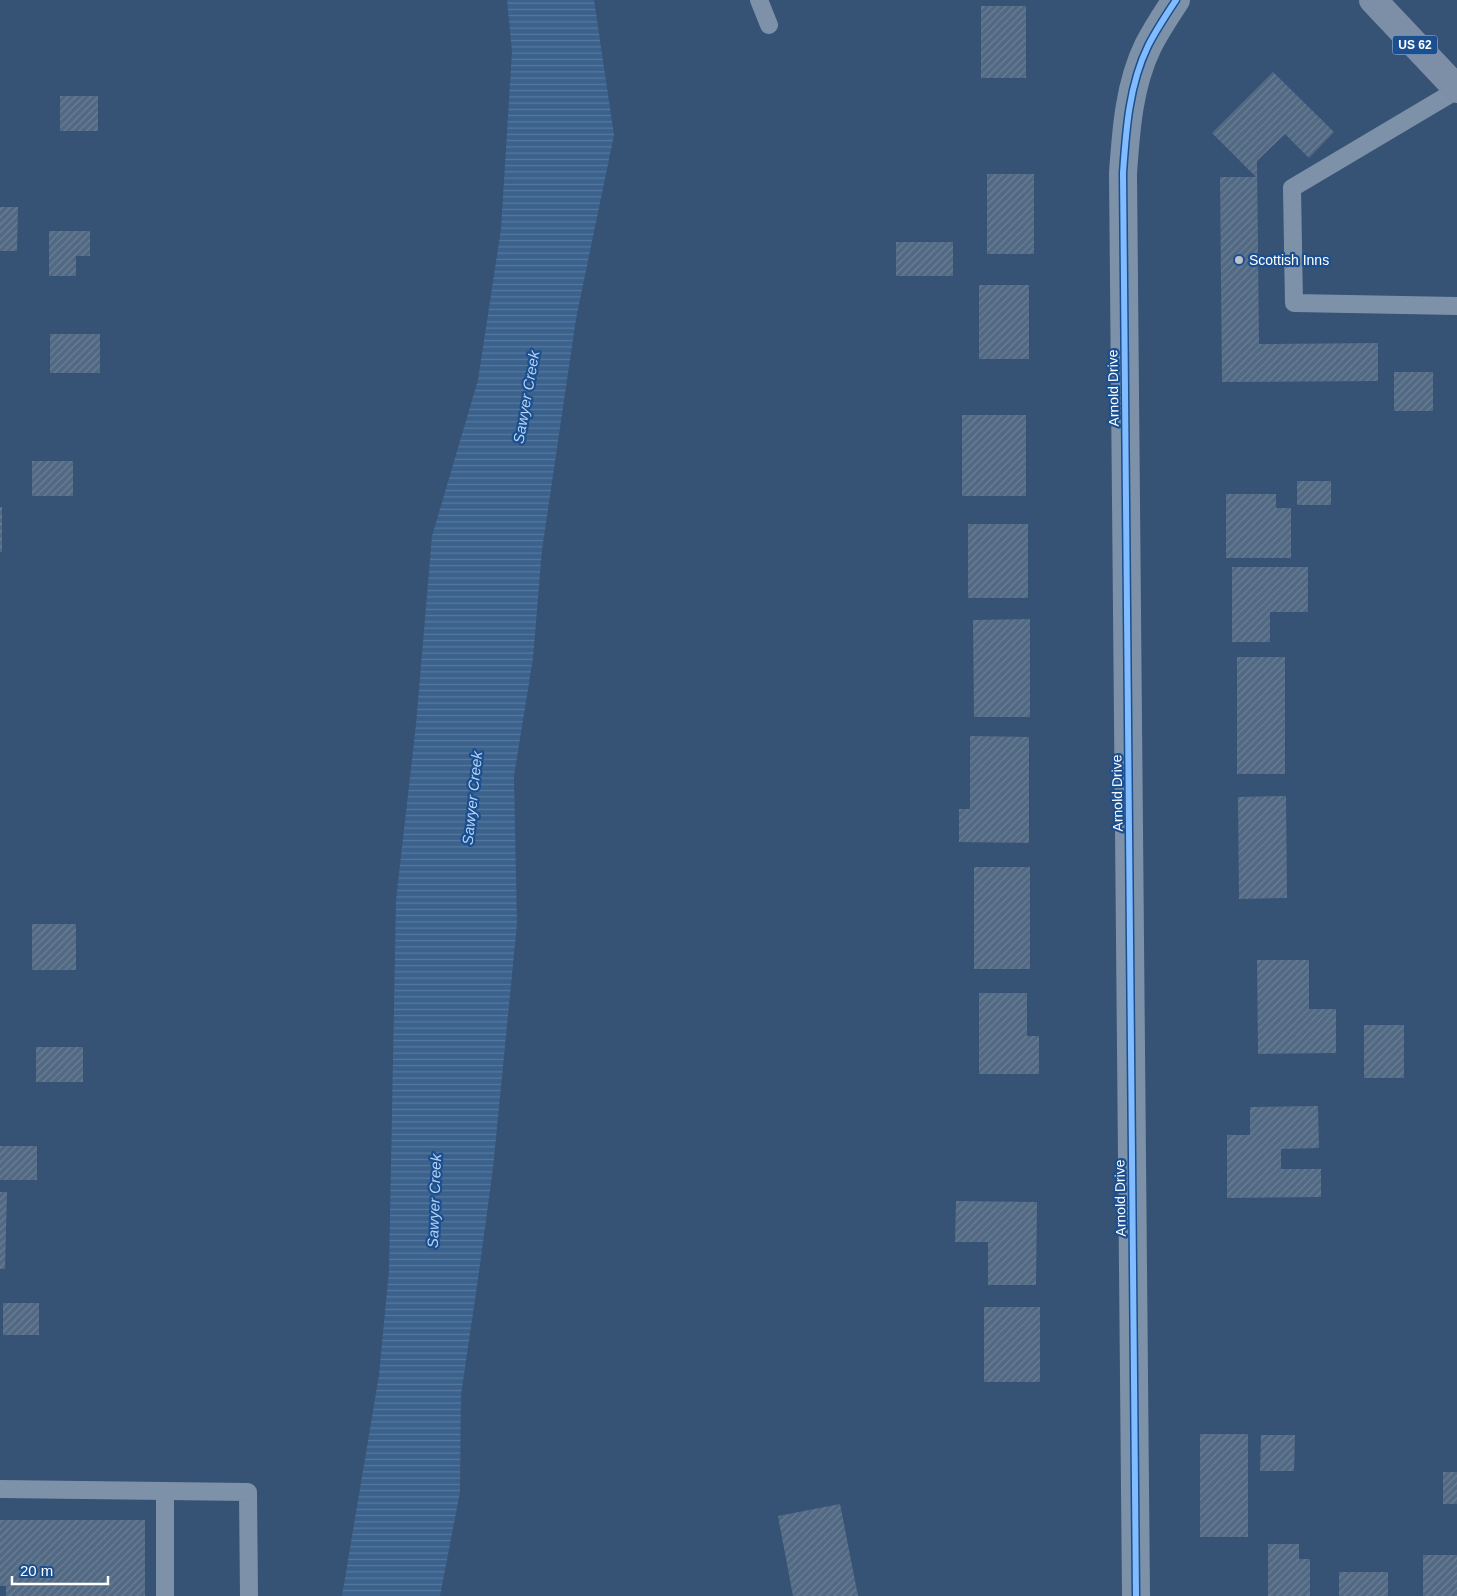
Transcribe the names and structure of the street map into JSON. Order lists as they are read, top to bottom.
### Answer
{
  "streets": {
    "main road": ["US 62"],
    "street": ["Arnold Drive"]
  },
  "water": ["Sawyer Creek"],
  "places": ["Scottish Inns"],
  "scale_bar": "20 m"
}
